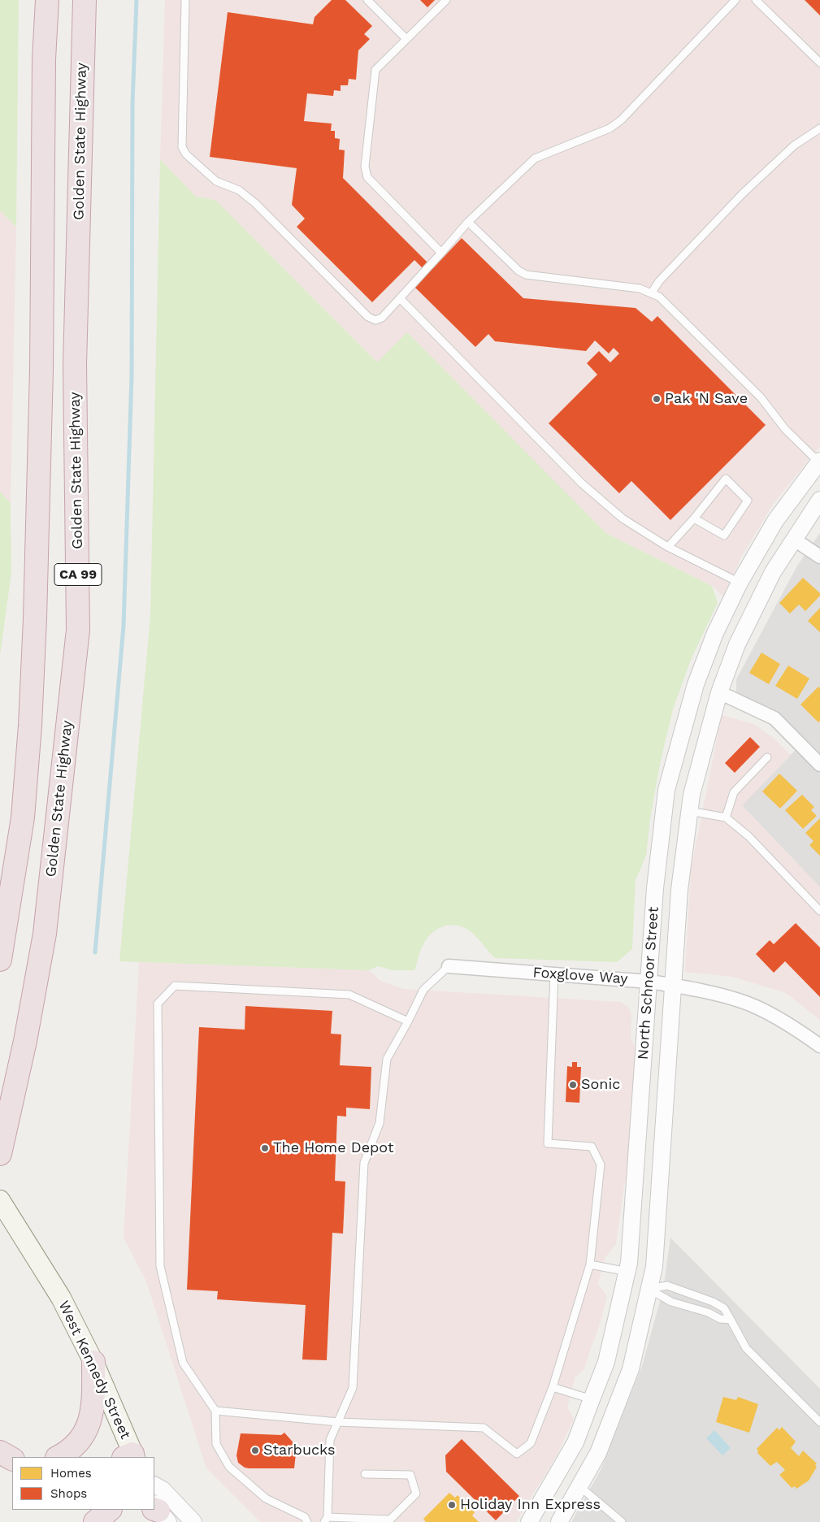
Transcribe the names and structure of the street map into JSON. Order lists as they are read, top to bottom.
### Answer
{
  "streets": {
    "highway": ["Golden State Highway", "CA 99"],
    "main road": ["West Kennedy Street"],
    "street": ["Foxglove Way", "North Schnoor Street"]
  },
  "crossings": [
    ["Foxglove Way", "North Schnoor Street"]
  ],
  "places": [
    "Pak 'N Save",
    "Sonic",
    "The Home Depot",
    "Starbucks",
    "Holiday Inn Express"
  ],
  "legend": ["Homes", "Shops"]
}
